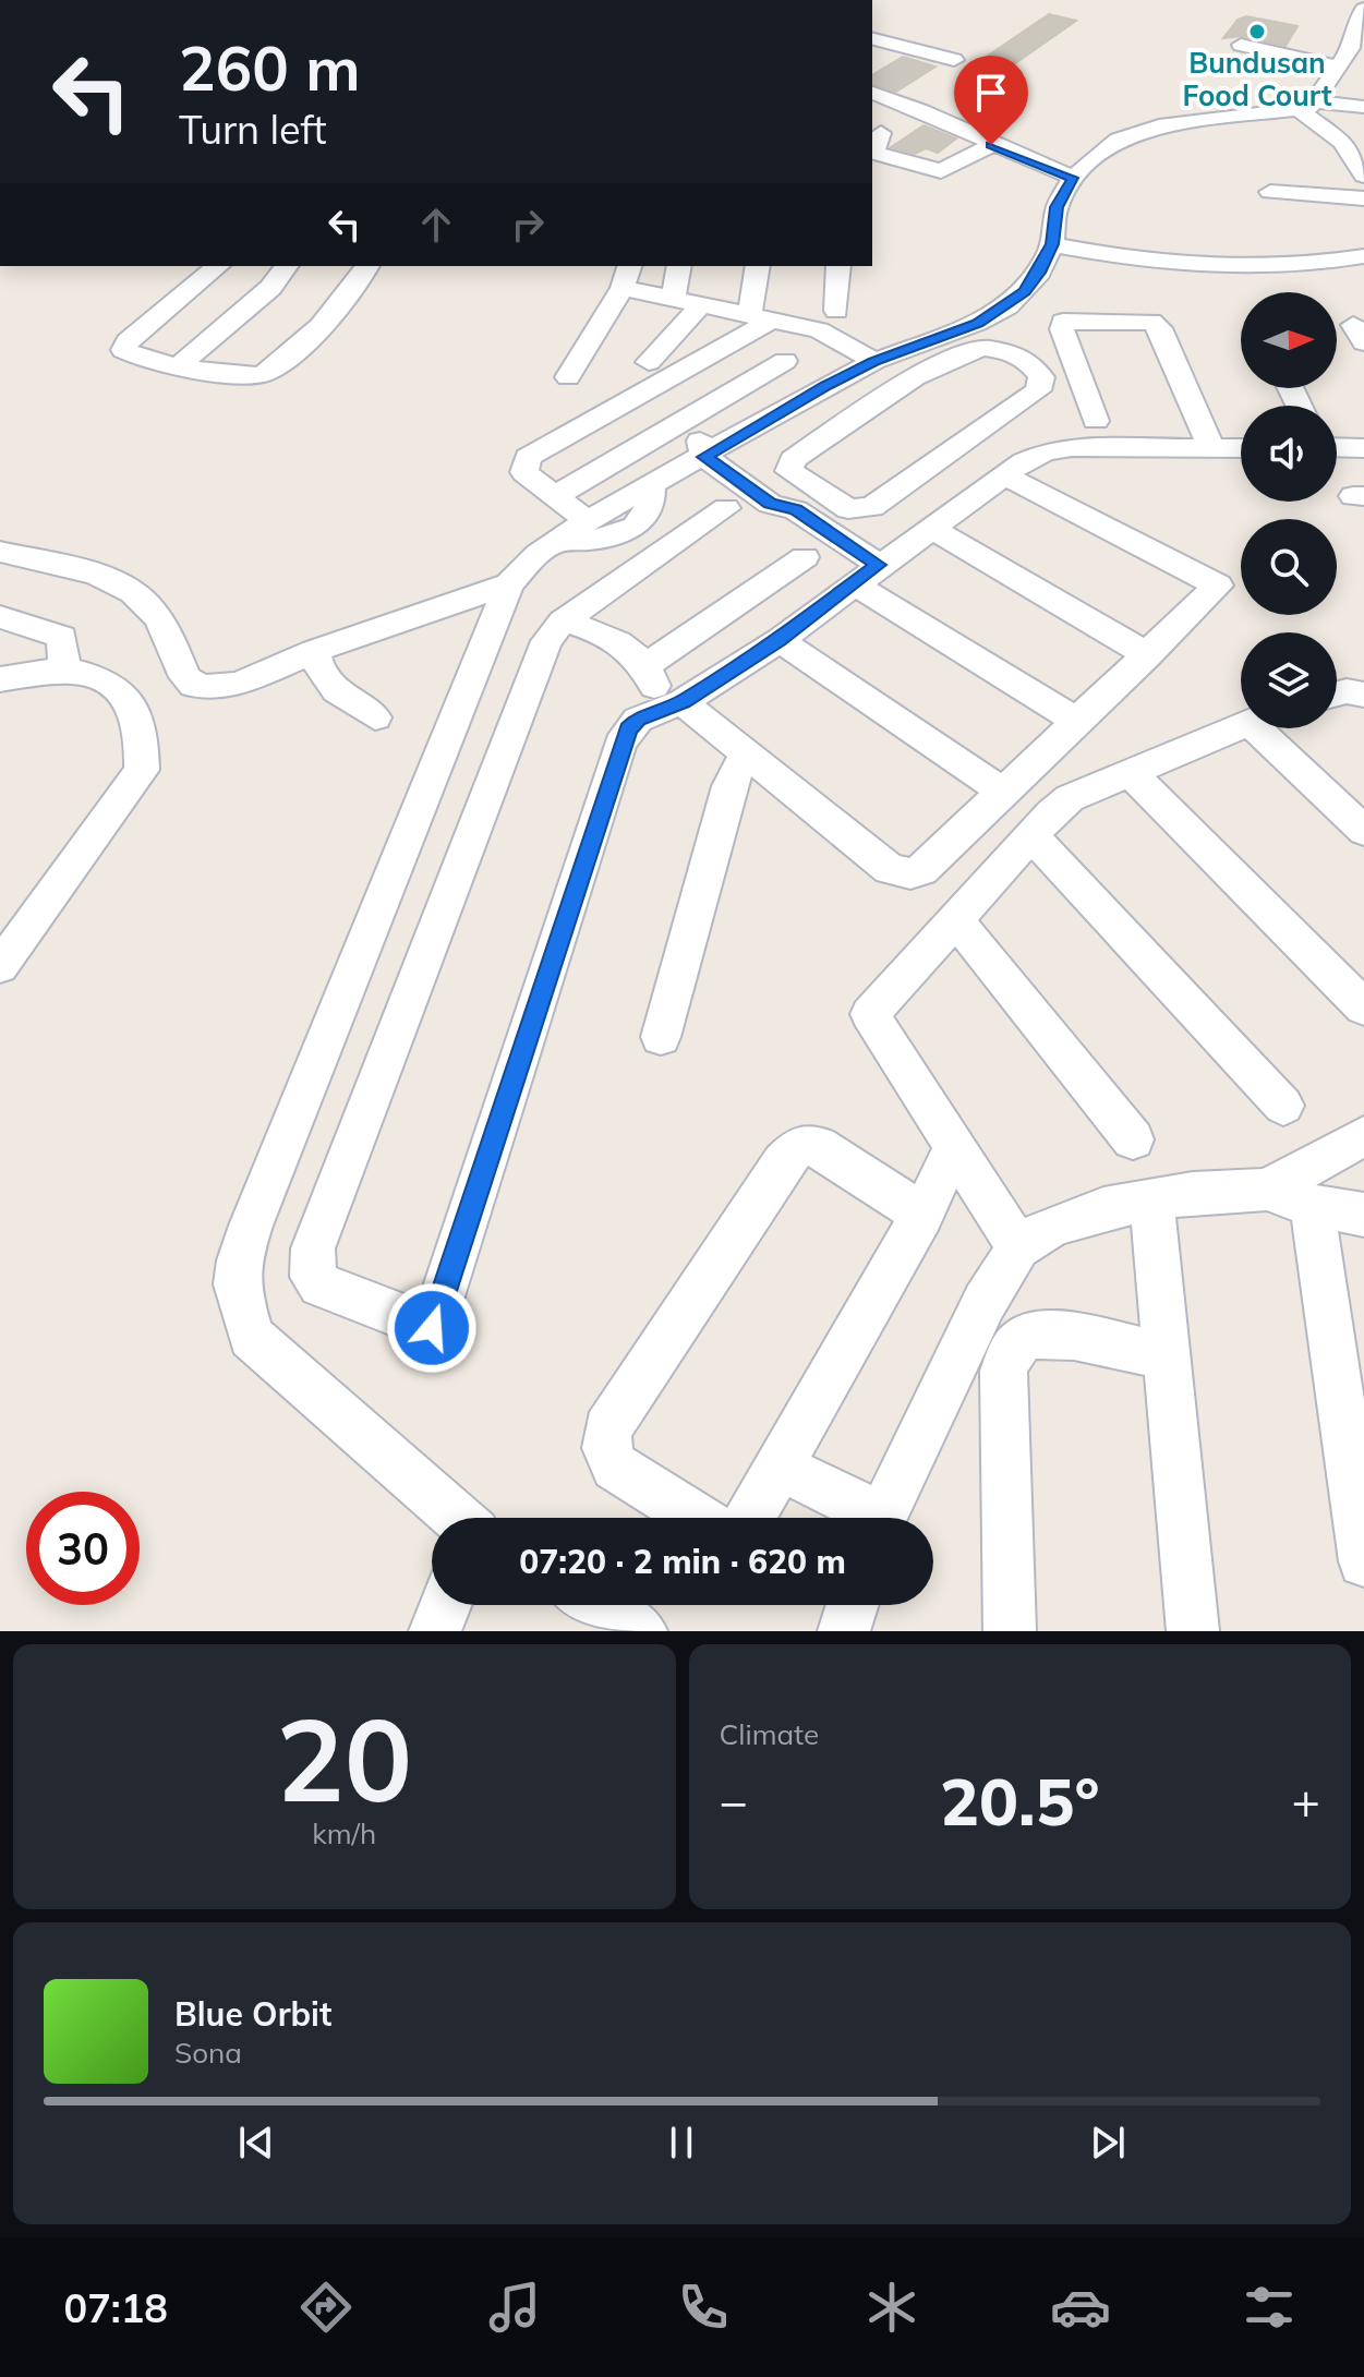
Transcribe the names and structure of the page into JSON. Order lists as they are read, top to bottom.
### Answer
{
  "places": ["Bundusan Food Court"],
  "north": "right",
  "page": {
    "turn": ["260 m", "Turn left"],
    "limit": "30",
    "trip": "07:20 · 2 min · 620 m",
    "tile": [
      ["20", "km/h"],
      "Climate"
    ],
    "heat": ["−", "20.5°", "+"],
    "song": ["Blue Orbit", "Sona"],
    "tabs": "07:18"
  }
}
